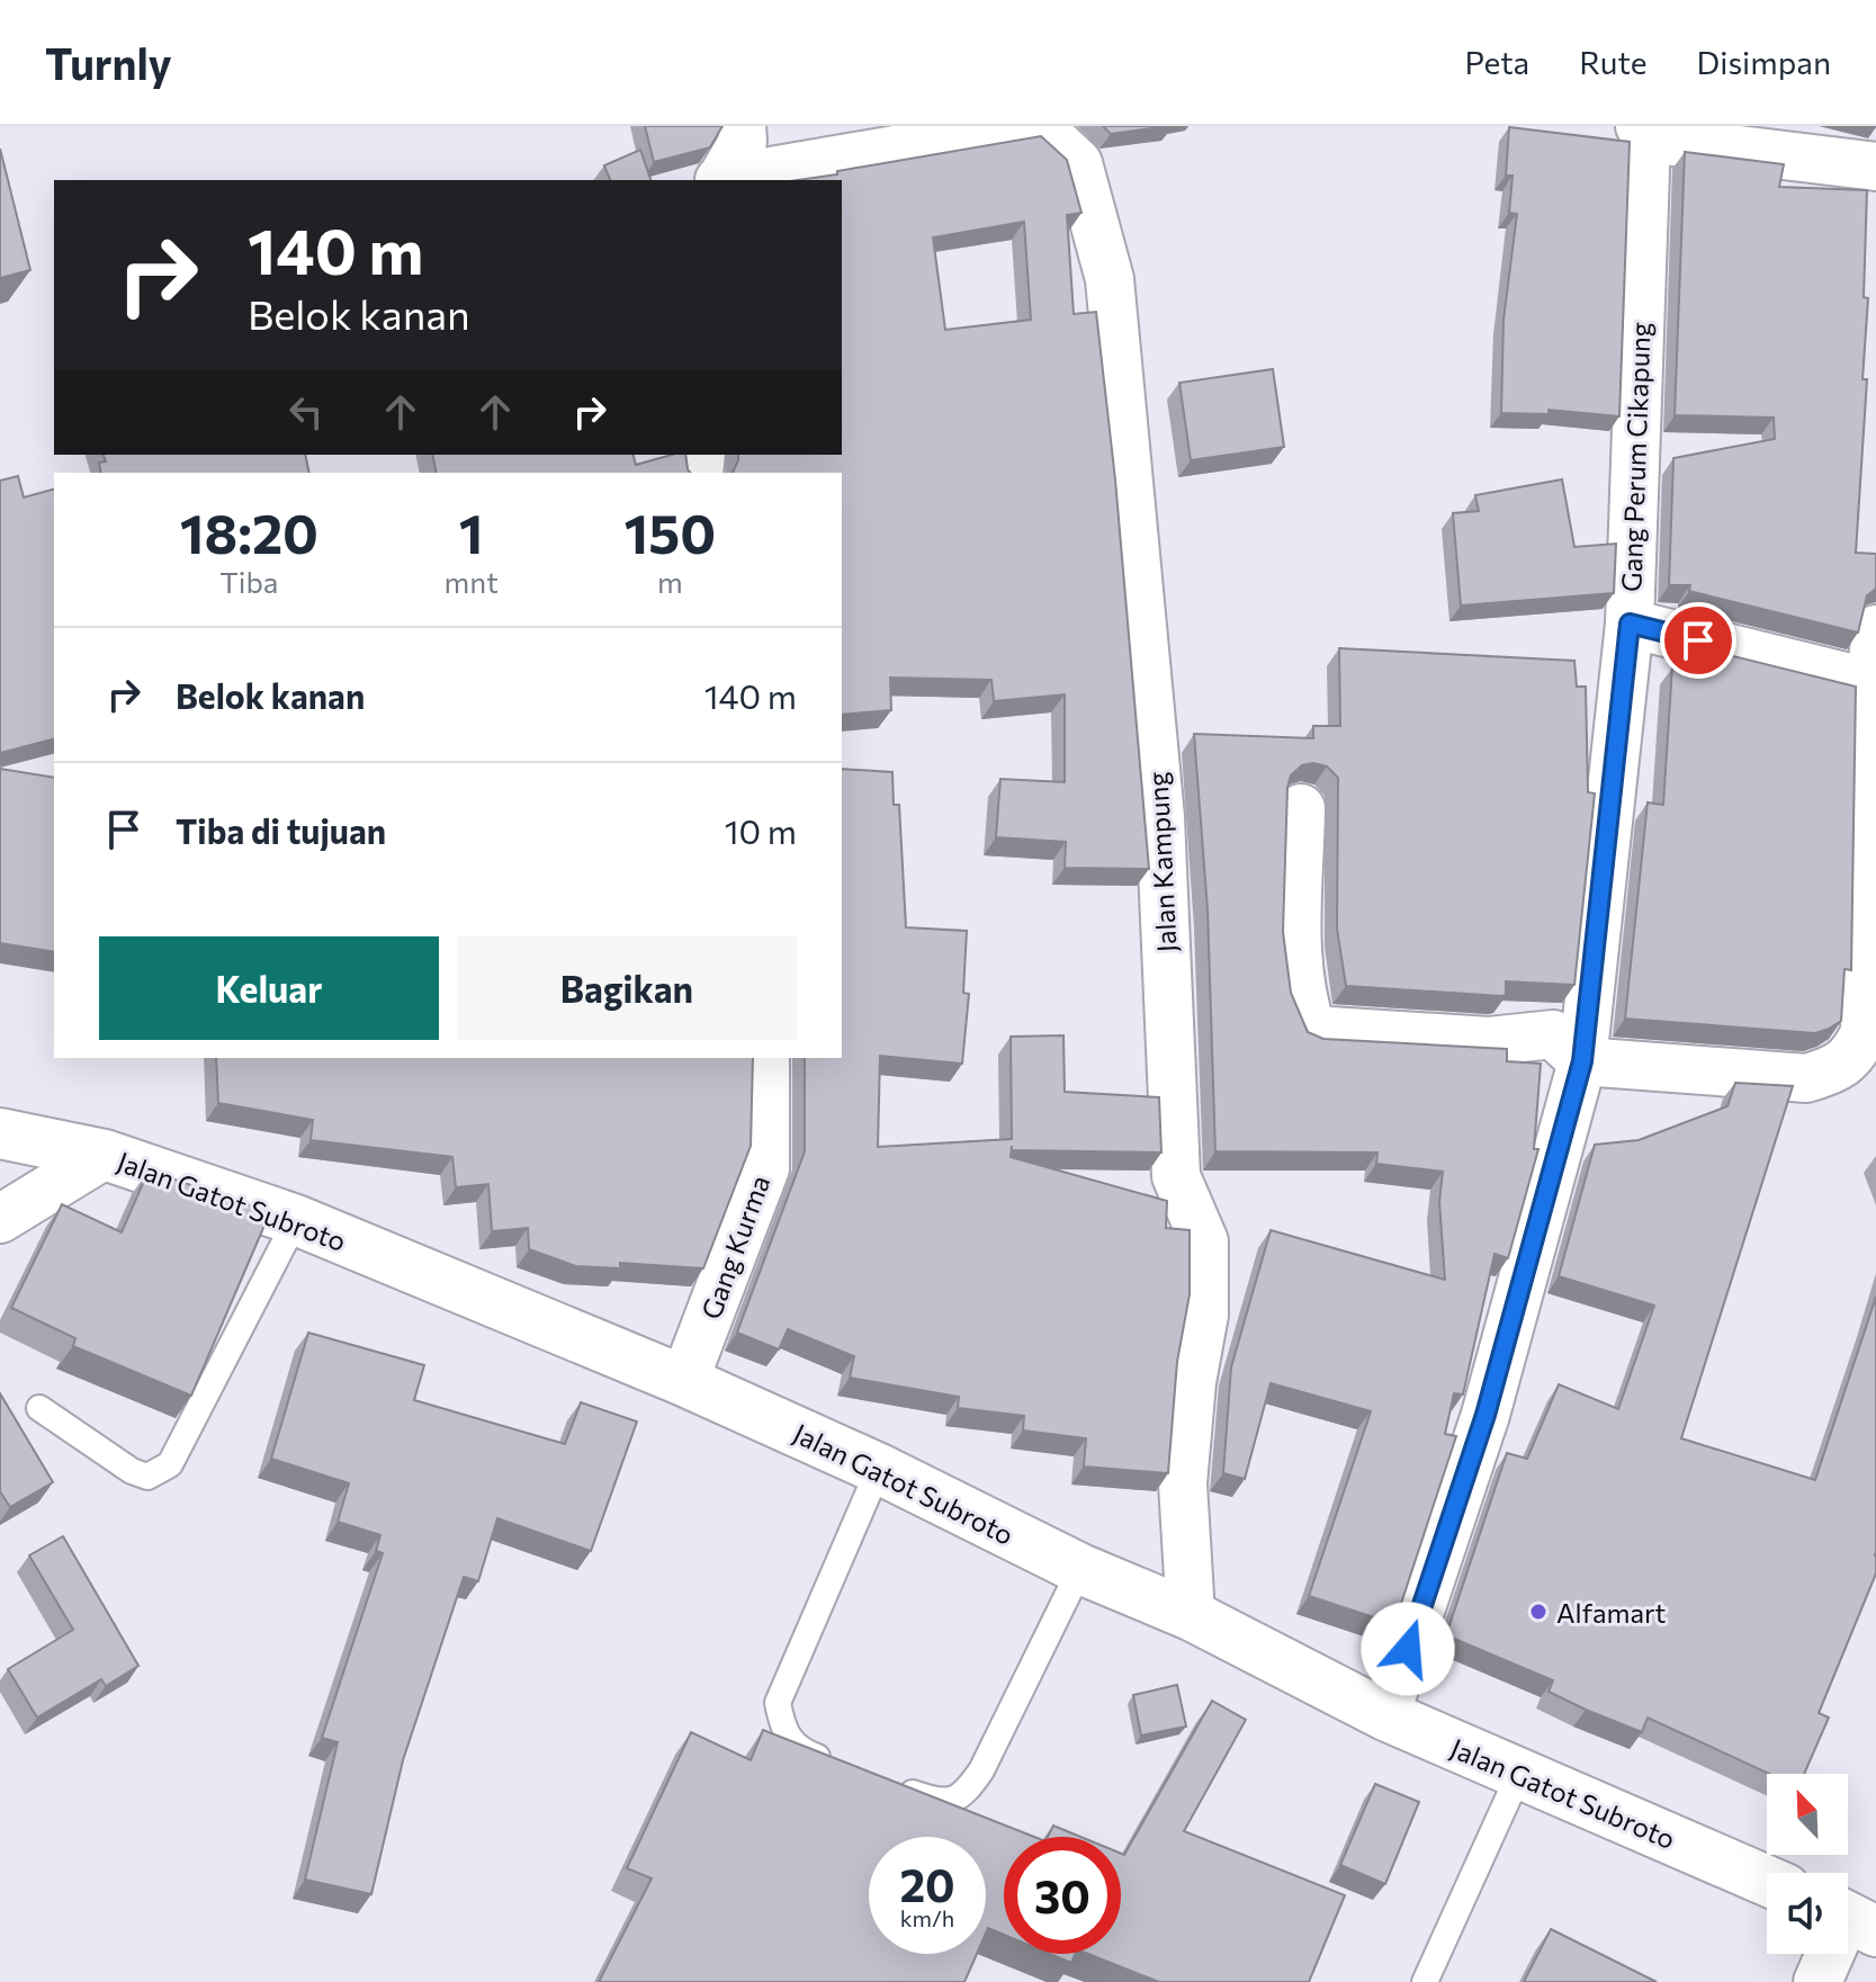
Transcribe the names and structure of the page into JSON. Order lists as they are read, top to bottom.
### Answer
{
  "streets": {
    "main road": ["Jalan Gatot Subroto"],
    "street": ["Gang Perum Cikapung", "Jalan Kampung", "Gang Kurma"]
  },
  "crossings": [
    ["Gang Perum Cikapung", "Jalan Gatot Subroto"],
    ["Jalan Kampung", "Jalan Gatot Subroto"],
    ["Jalan Gatot Subroto", "Gang Kurma"]
  ],
  "places": ["Alfamart"],
  "north": "top left",
  "page": {
    "header": "Turnly",
    "nav": ["Peta", "Rute", "Disimpan"],
    "turn": ["140 m", "Belok kanan"],
    "eta": [
      "18:20",
      "Tiba",
      "1",
      "mnt",
      "150",
      "m"
    ],
    "list": [
      {
        "name": "Belok kanan",
        "value": "140 m"
      },
      {
        "name": "Tiba di tujuan",
        "value": "10 m"
      }
    ],
    "buttons": ["Keluar", "Bagikan"],
    "speed": "20 km/h",
    "limit": "30"
  }
}
